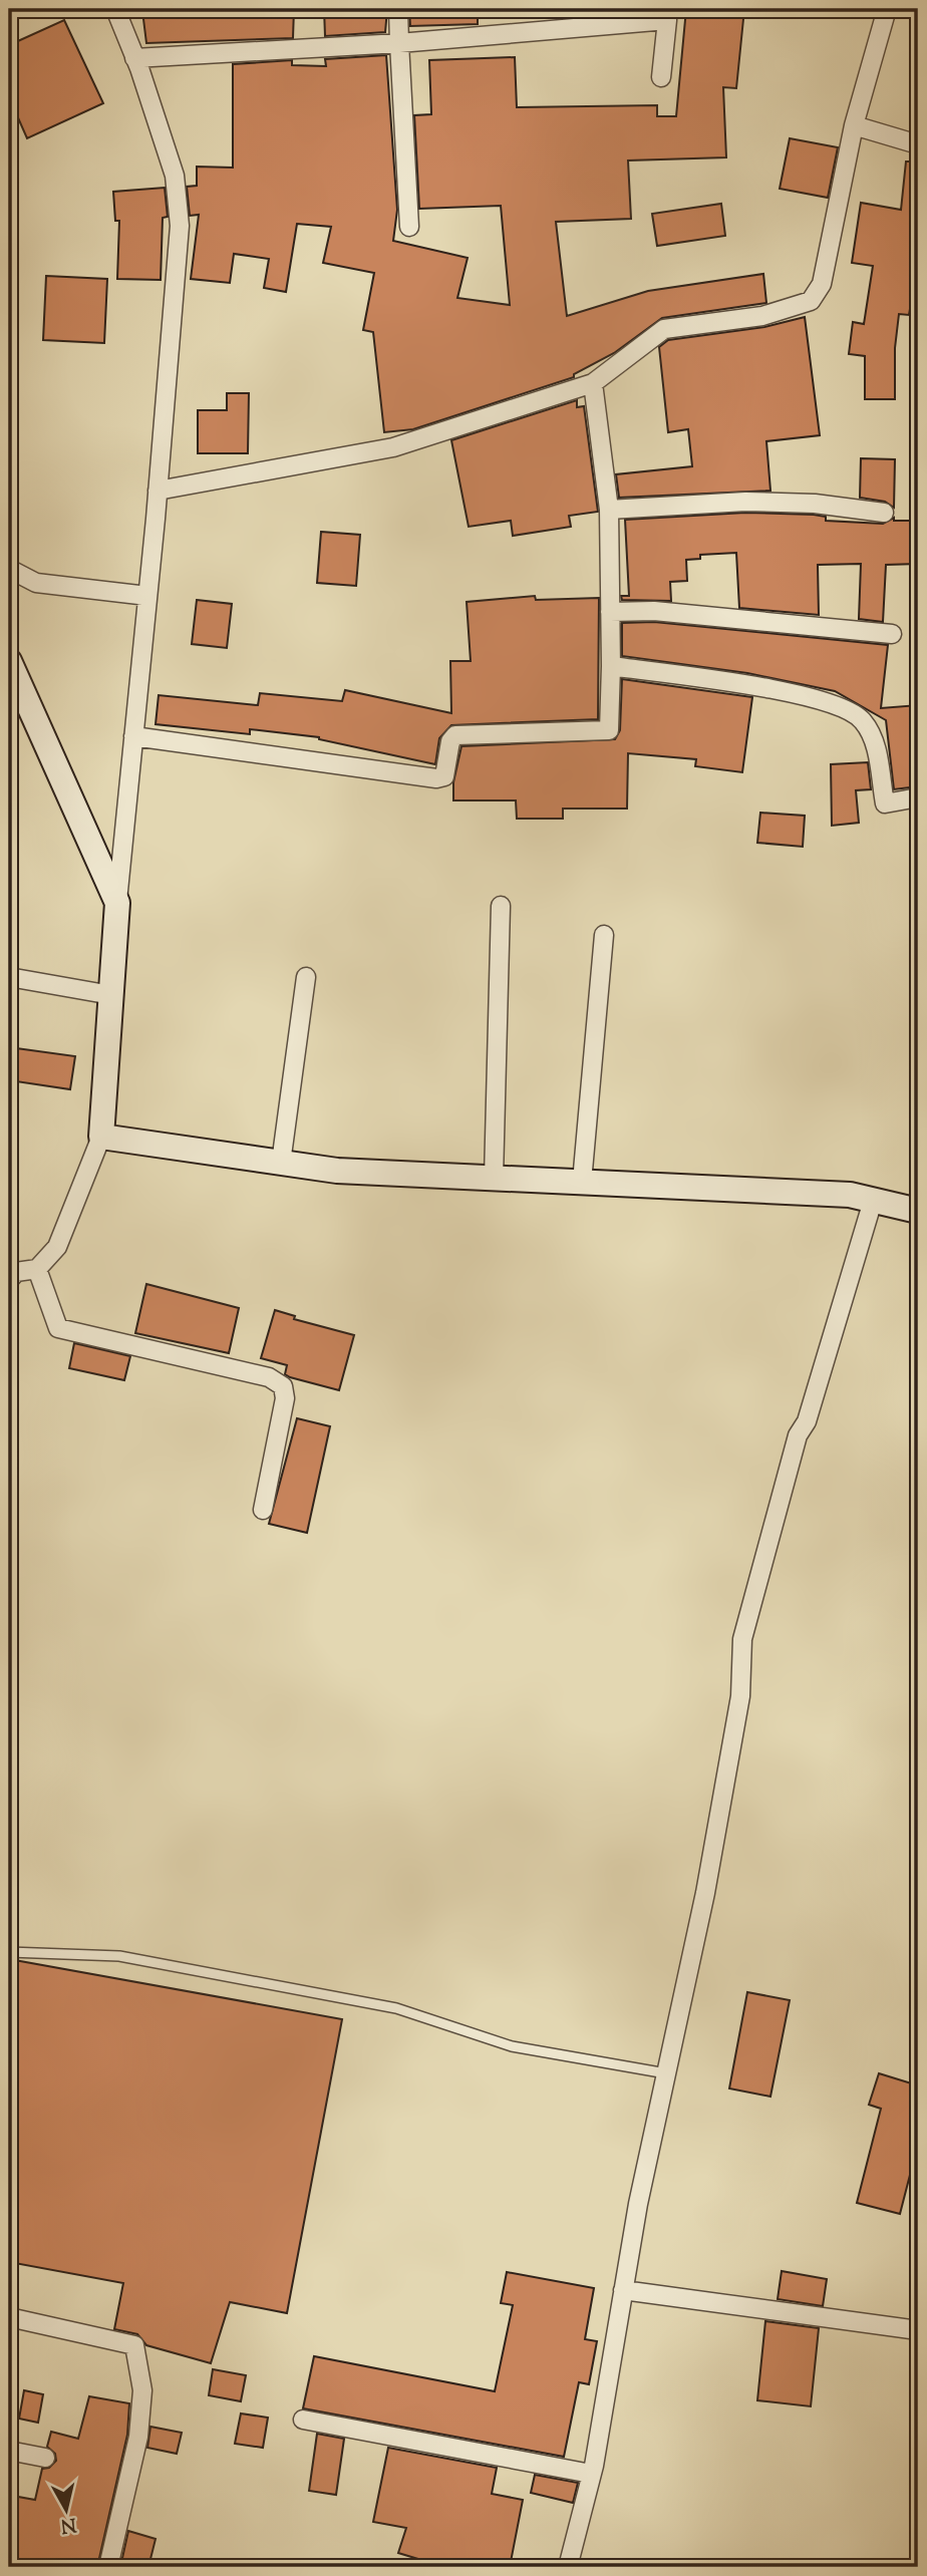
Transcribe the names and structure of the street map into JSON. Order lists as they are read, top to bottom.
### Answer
{
  "north": "bottom"
}
